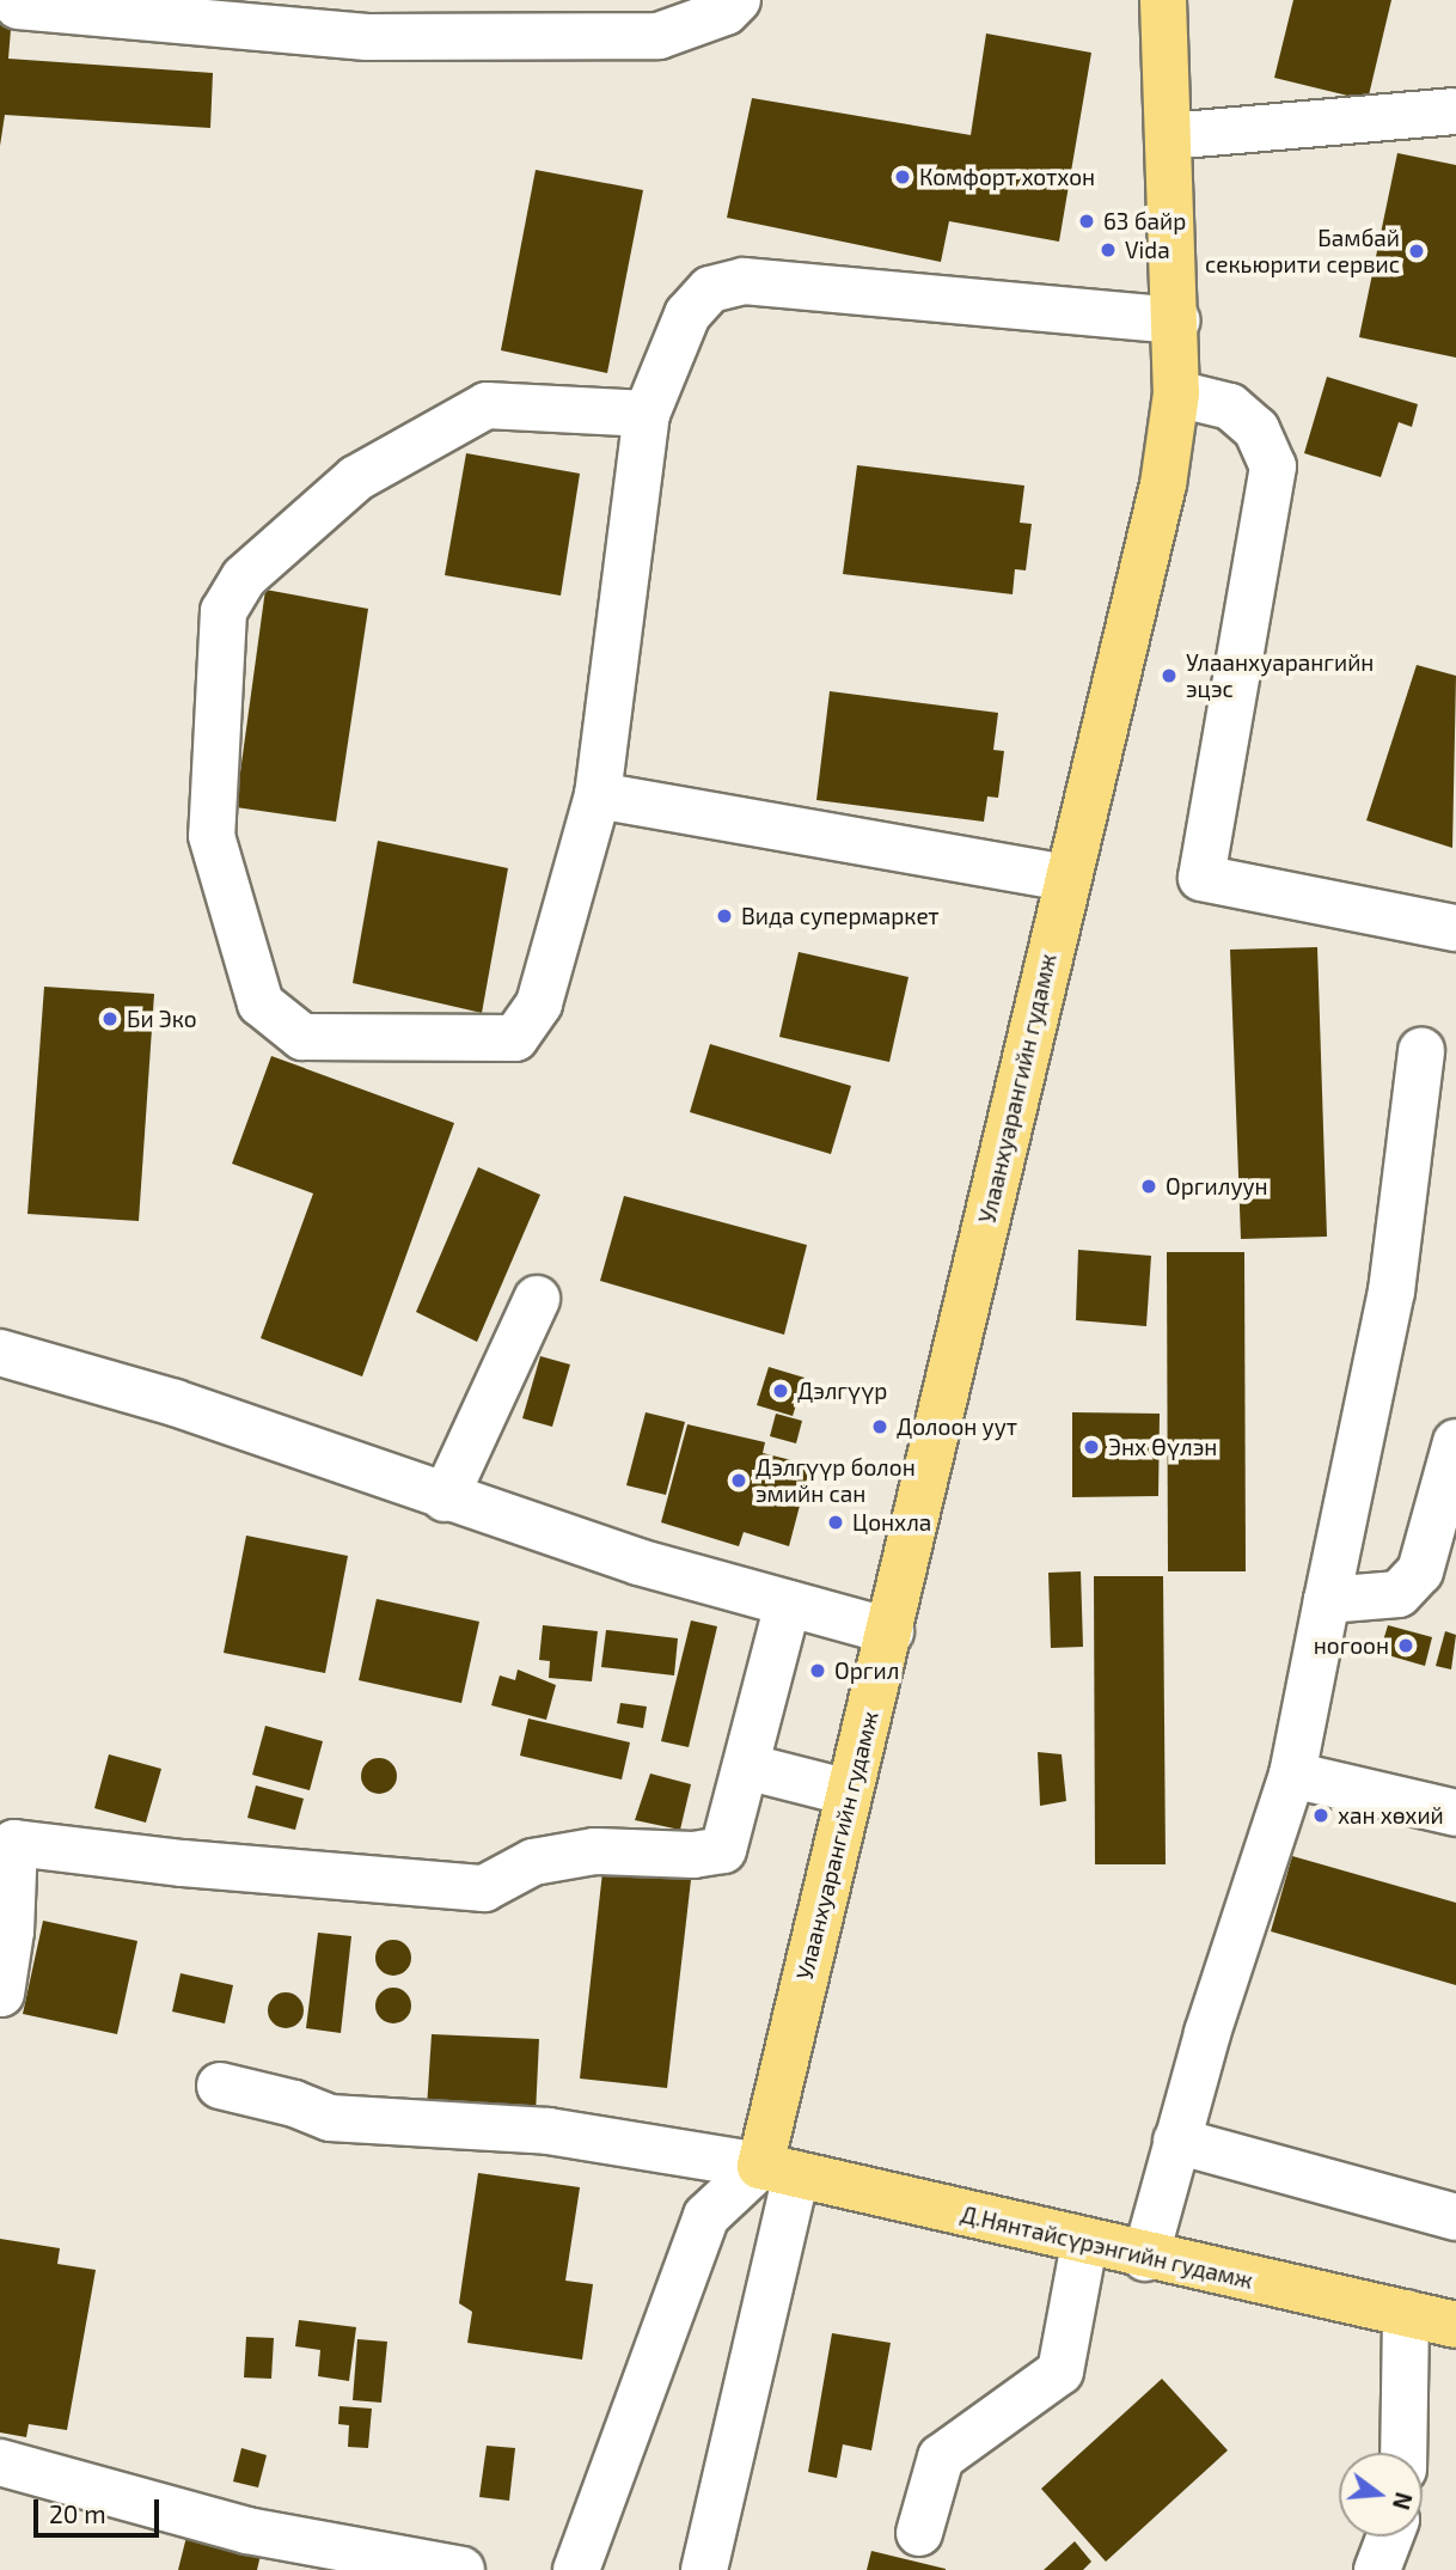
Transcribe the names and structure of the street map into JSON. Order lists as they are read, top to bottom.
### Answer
{
  "streets": {
    "main road": ["Улаанхуарангийн гудамж", "Д.Нянтайсүрэнгийн гудамж"]
  },
  "crossings": [
    ["Улаанхуарангийн гудамж", "Д.Нянтайсүрэнгийн гудамж"]
  ],
  "places": [
    "Комфорт хотхон",
    "63 байр",
    "Vida",
    "Бамбай секьюрити сервис",
    "Улаанхуарангийн эцэс",
    "Вида супермаркет",
    "Би Эко",
    "Оргилуун",
    "Дэлгүүр",
    "Долоон уут",
    "Энх Өүлэн",
    "Дэлгүүр болон эмийн сан",
    "Цонхла",
    "ногоон",
    "Оргил",
    "хан хөхий"
  ],
  "scale_bar": "20 m",
  "north": "right"
}
